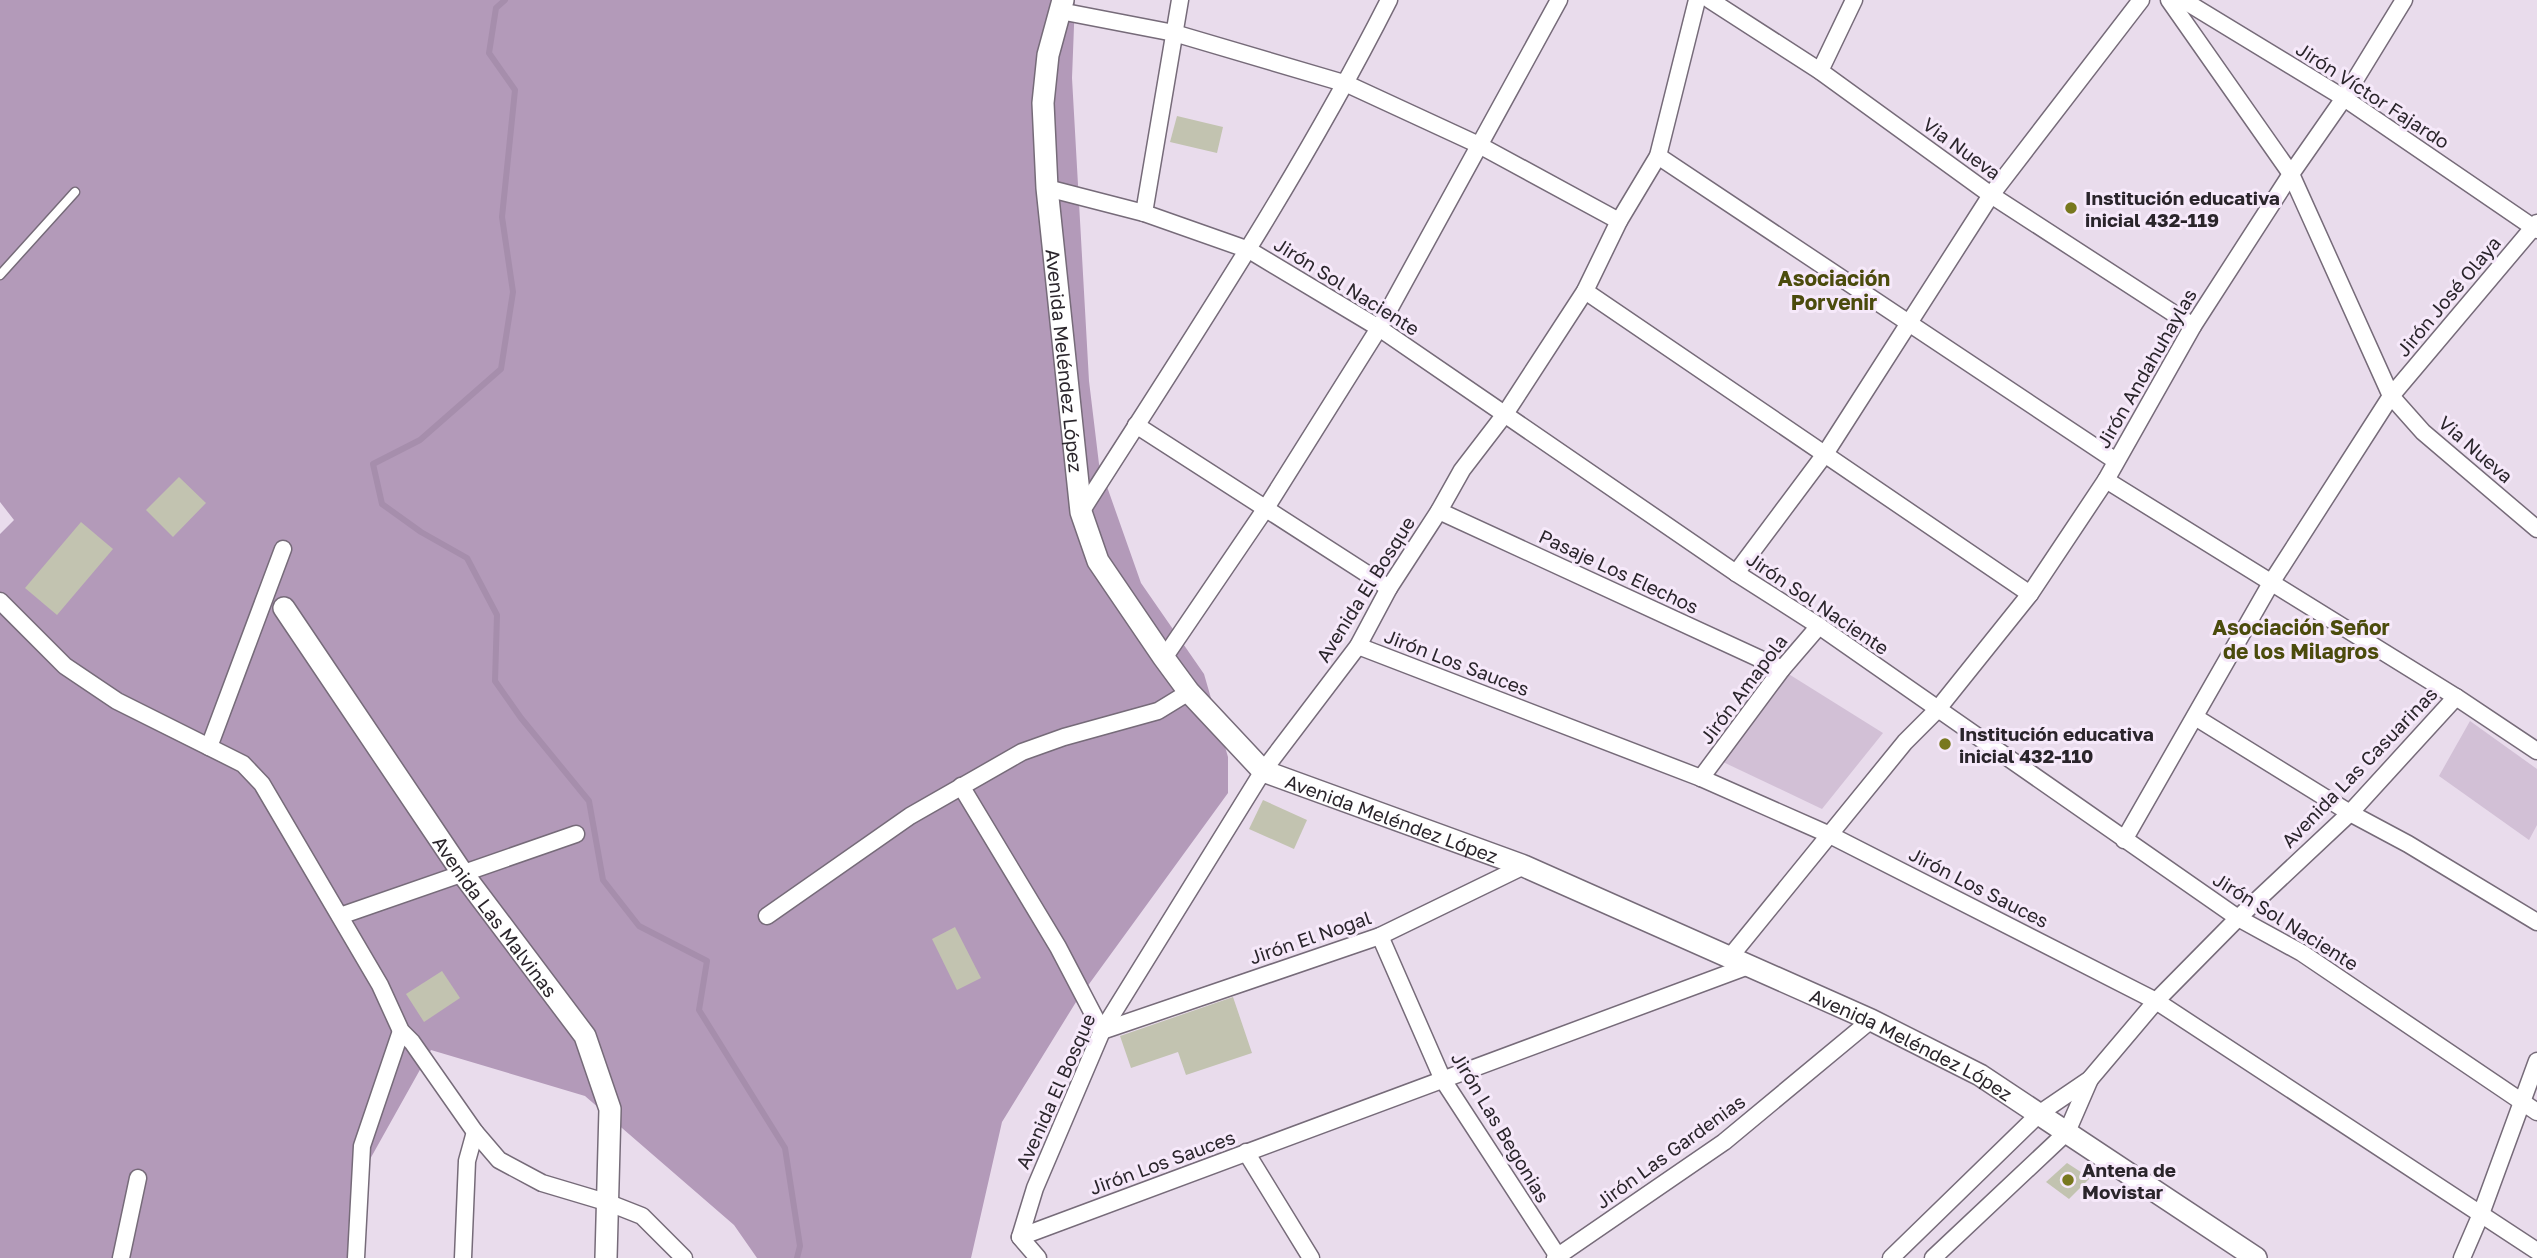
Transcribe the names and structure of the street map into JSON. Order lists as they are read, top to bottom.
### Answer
{
  "streets": {
    "street": [
      "Jirón Víctor Fajardo",
      "Via Nueva",
      "Jirón Sol Naciente",
      "Jirón José Olaya",
      "Avenida Meléndez López",
      "Jirón Andahuhaylas",
      "Pasaje Los Elechos",
      "Avenida El Bosque",
      "Jirón Los Sauces",
      "Jirón Amapola",
      "Avenida Las Casuarinas",
      "Avenida Las Malvinas",
      "Jirón El Nogal",
      "Jirón Las Begonias",
      "Jirón Las Gardenias"
    ]
  },
  "crossings": [
    ["Jirón Víctor Fajardo", "Jirón José Olaya"],
    ["Jirón Víctor Fajardo", "Jirón Andahuhaylas"],
    ["Via Nueva", "Jirón José Olaya"],
    ["Via Nueva", "Jirón Andahuhaylas"],
    ["Jirón Sol Naciente", "Avenida Meléndez López"],
    ["Jirón Sol Naciente", "Jirón Andahuhaylas"],
    ["Jirón Sol Naciente", "Avenida El Bosque"],
    ["Jirón Sol Naciente", "Jirón Amapola"],
    ["Jirón Sol Naciente", "Avenida Las Casuarinas"],
    ["Avenida Meléndez López", "Avenida El Bosque"],
    ["Avenida Meléndez López", "Jirón Los Sauces"],
    ["Avenida Meléndez López", "Avenida Las Casuarinas"],
    ["Avenida Meléndez López", "Jirón El Nogal"],
    ["Avenida Meléndez López", "Jirón Las Gardenias"],
    ["Jirón Andahuhaylas", "Jirón Los Sauces"],
    ["Pasaje Los Elechos", "Avenida El Bosque"],
    ["Pasaje Los Elechos", "Jirón Amapola"],
    ["Avenida El Bosque", "Jirón Los Sauces"],
    ["Avenida El Bosque", "Jirón El Nogal"],
    ["Jirón Los Sauces", "Jirón Amapola"],
    ["Jirón Los Sauces", "Avenida Las Casuarinas"],
    ["Jirón Los Sauces", "Jirón Las Begonias"],
    ["Jirón El Nogal", "Jirón Las Begonias"],
    ["Jirón Las Begonias", "Jirón Las Gardenias"]
  ],
  "districts": ["Asociación Porvenir", "Asociación Señor de los Milagros"],
  "places": ["Institución educativa inicial 432-119", "Institución educativa inicial 432-110", "Antena de Movistar"]
}
